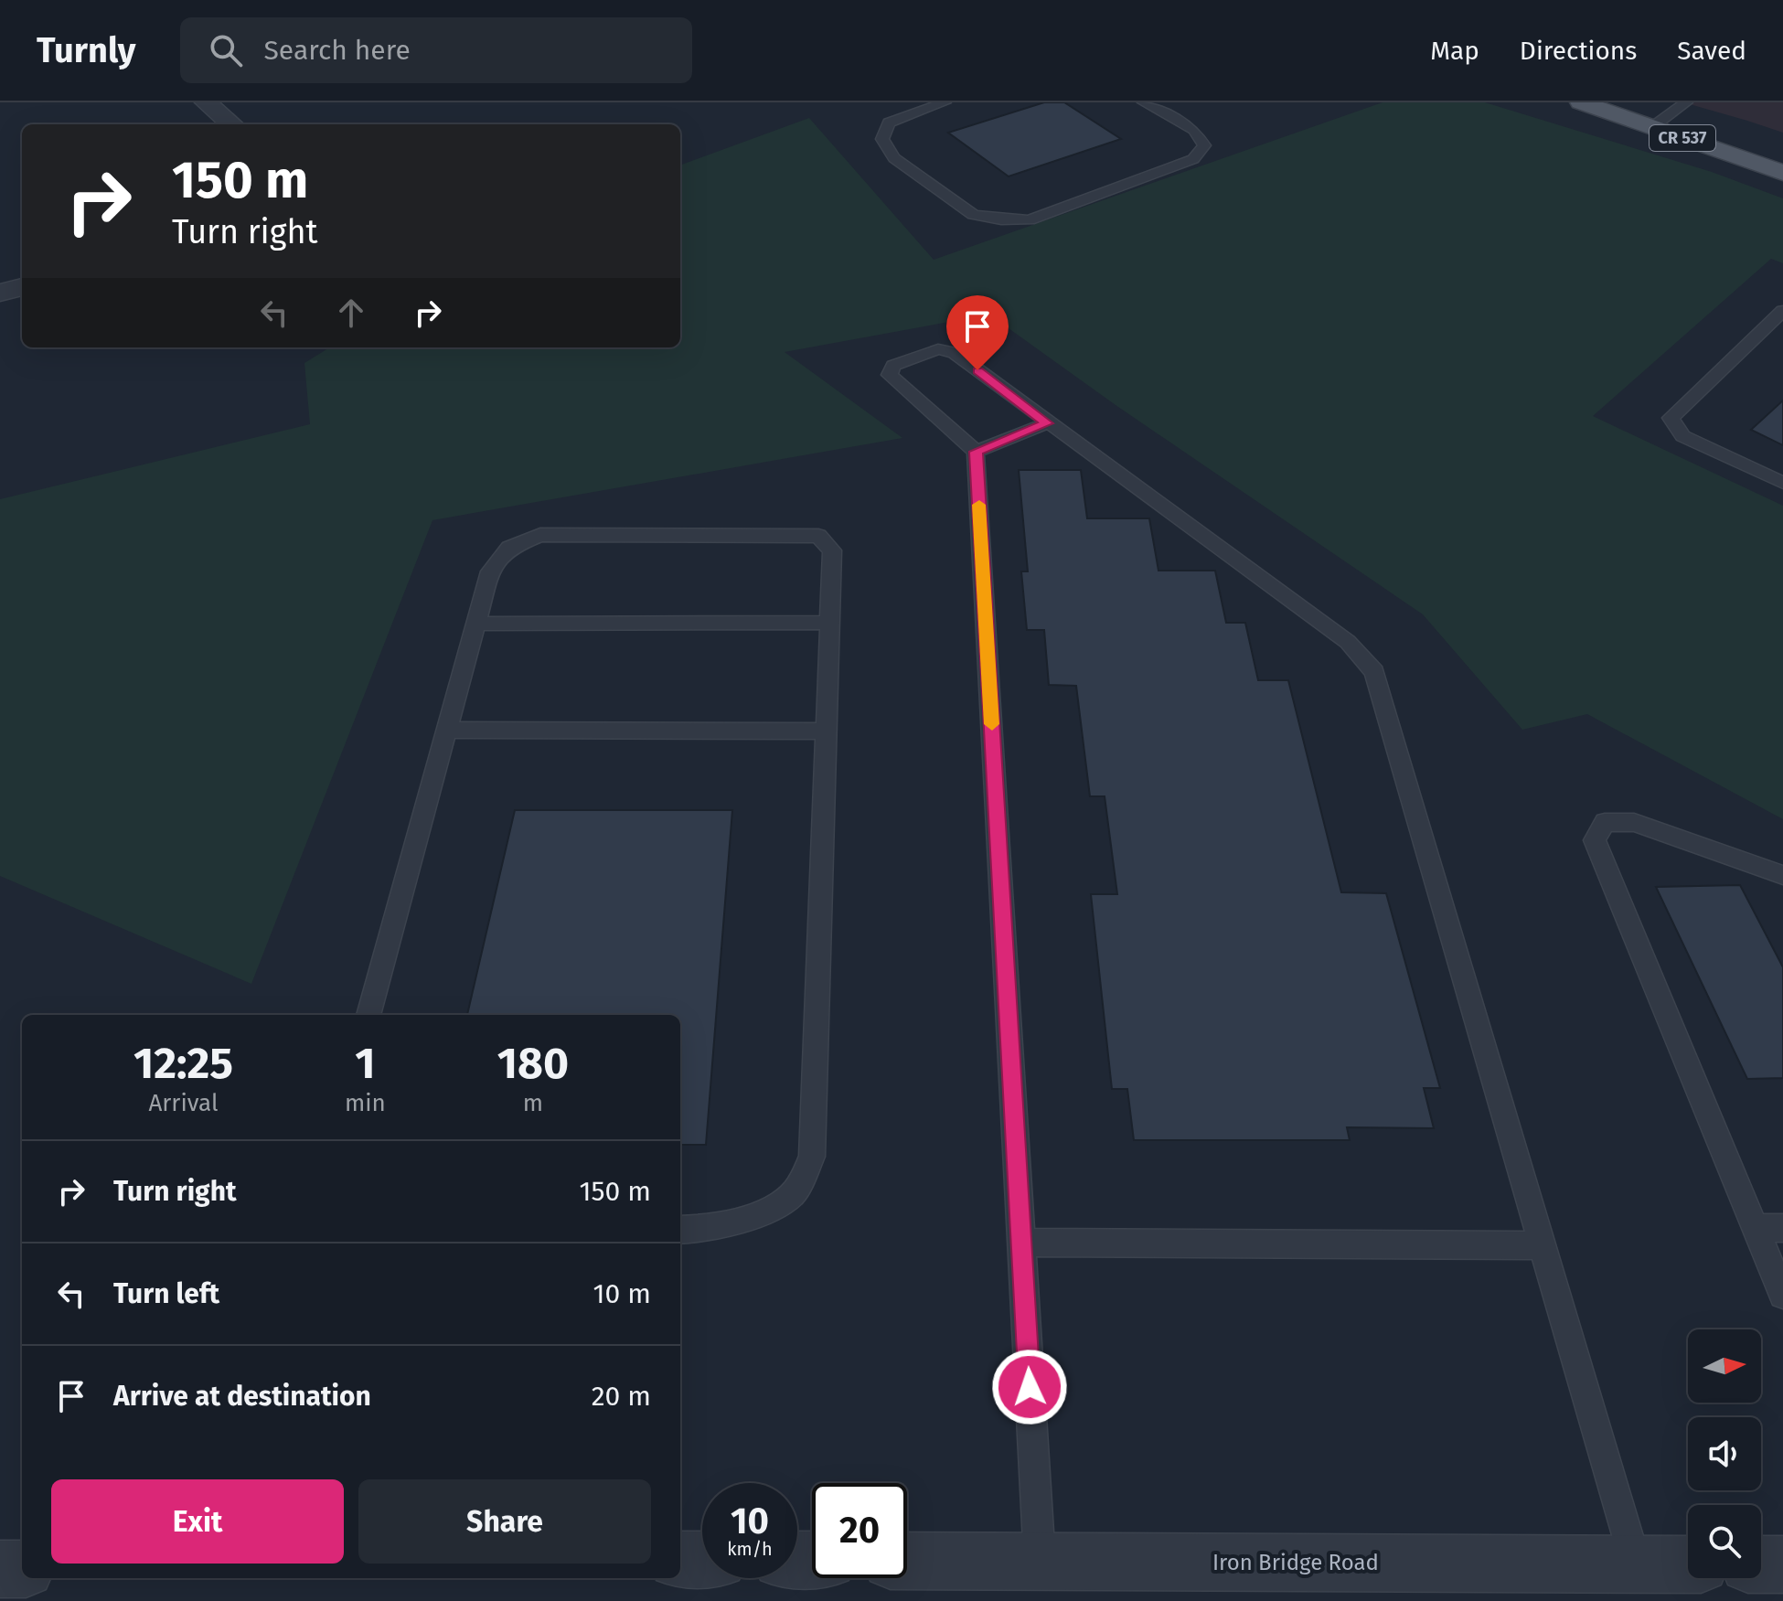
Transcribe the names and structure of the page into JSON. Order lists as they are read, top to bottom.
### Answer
{
  "streets": {
    "main road": ["CR 537"],
    "street": ["Iron Bridge Road"]
  },
  "north": "right",
  "page": {
    "header": "Turnly",
    "search": "Search here",
    "nav": ["Map", "Directions", "Saved"],
    "turn": ["150 m", "Turn right"],
    "eta": [
      "12:25",
      "Arrival",
      "1",
      "min",
      "180",
      "m"
    ],
    "list": [
      {
        "name": "Turn right",
        "value": "150 m"
      },
      {
        "name": "Turn left",
        "value": "10 m"
      },
      {
        "name": "Arrive at destination",
        "value": "20 m"
      }
    ],
    "buttons": ["Exit", "Share"],
    "speed": "10 km/h",
    "limit": "20"
  }
}
